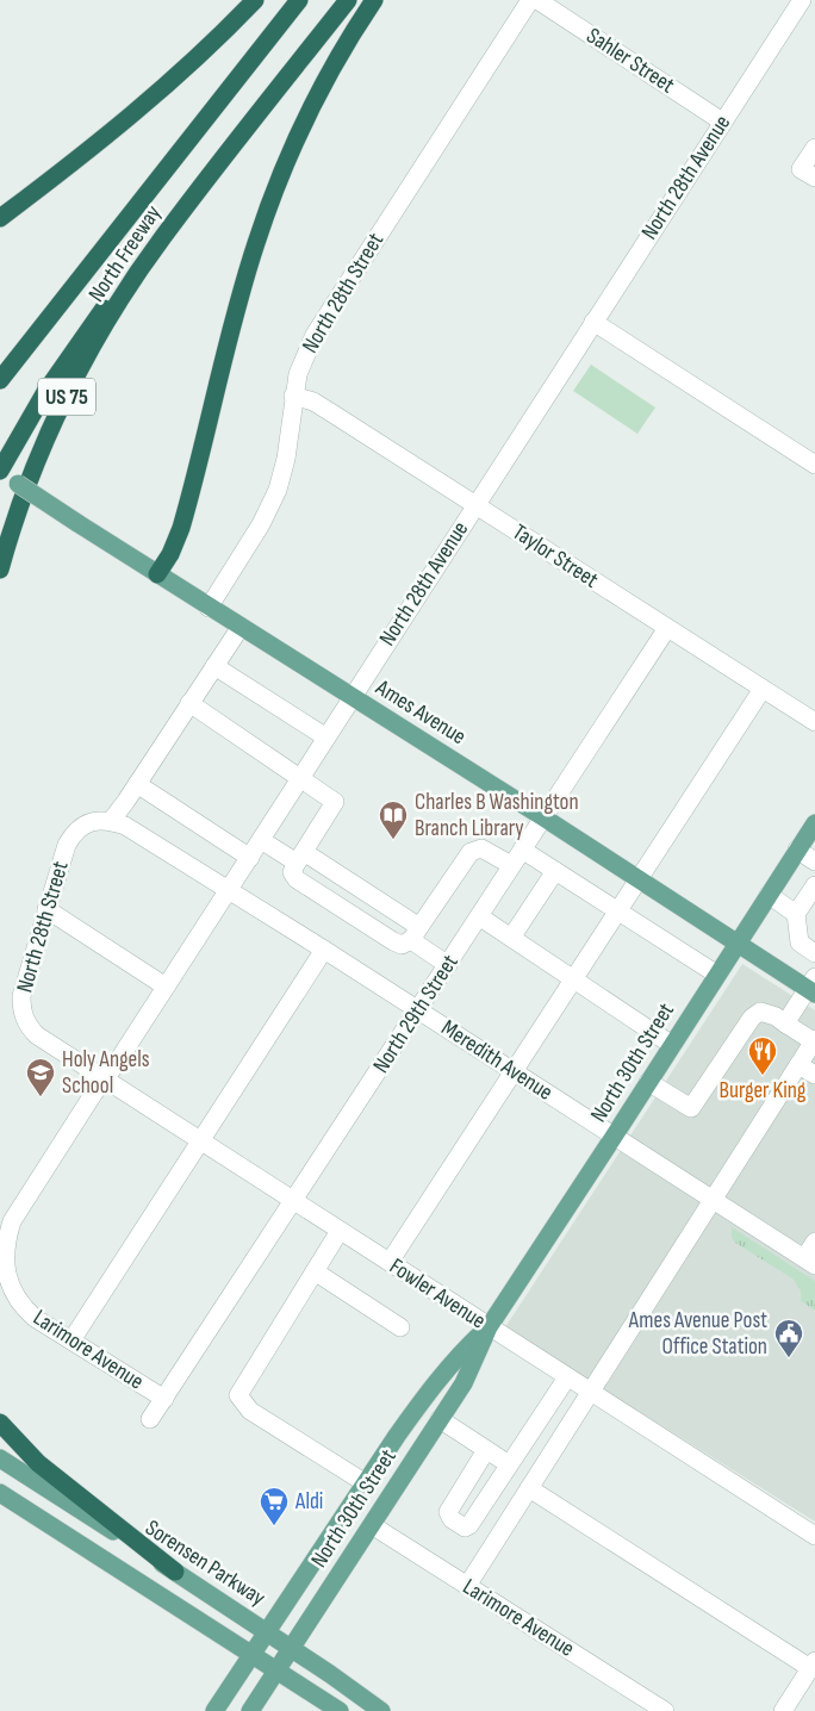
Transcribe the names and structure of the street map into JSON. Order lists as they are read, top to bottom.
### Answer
{
  "streets": {
    "highway": ["North Freeway", "US 75"],
    "main road": ["Ames Avenue", "North 30th Street", "Sorensen Parkway"],
    "street": [
      "Sahler Street",
      "North 28th Avenue",
      "North 28th Street",
      "Taylor Street",
      "North 29th Street",
      "Meredith Avenue",
      "Fowler Avenue",
      "Larimore Avenue"
    ]
  },
  "crossings": [
    ["Sahler Street", "North 28th Avenue"],
    ["North 28th Avenue", "Taylor Street"],
    ["North 28th Avenue", "Ames Avenue"],
    ["North 28th Avenue", "Meredith Avenue"],
    ["North 28th Avenue", "Fowler Avenue"],
    ["North 28th Avenue", "Larimore Avenue"],
    ["North 28th Street", "Taylor Street"],
    ["North 28th Street", "Ames Avenue"],
    ["North 28th Street", "Meredith Avenue"],
    ["North 28th Street", "Fowler Avenue"],
    ["Taylor Street", "North 29th Street"],
    ["Ames Avenue", "North 29th Street"],
    ["Ames Avenue", "North 30th Street"],
    ["North 29th Street", "Meredith Avenue"],
    ["North 29th Street", "Fowler Avenue"],
    ["North 29th Street", "Larimore Avenue"],
    ["Meredith Avenue", "North 30th Street"],
    ["North 30th Street", "Fowler Avenue"],
    ["North 30th Street", "Larimore Avenue"],
    ["North 30th Street", "Sorensen Parkway"]
  ],
  "places": {
    "library": ["Charles B Washington Branch Library"],
    "restaurant": ["Burger King"],
    "school or university": ["Holy Angels School"],
    "public building": ["Ames Avenue Post Office Station"],
    "supermarket": ["Aldi"]
  }
}
